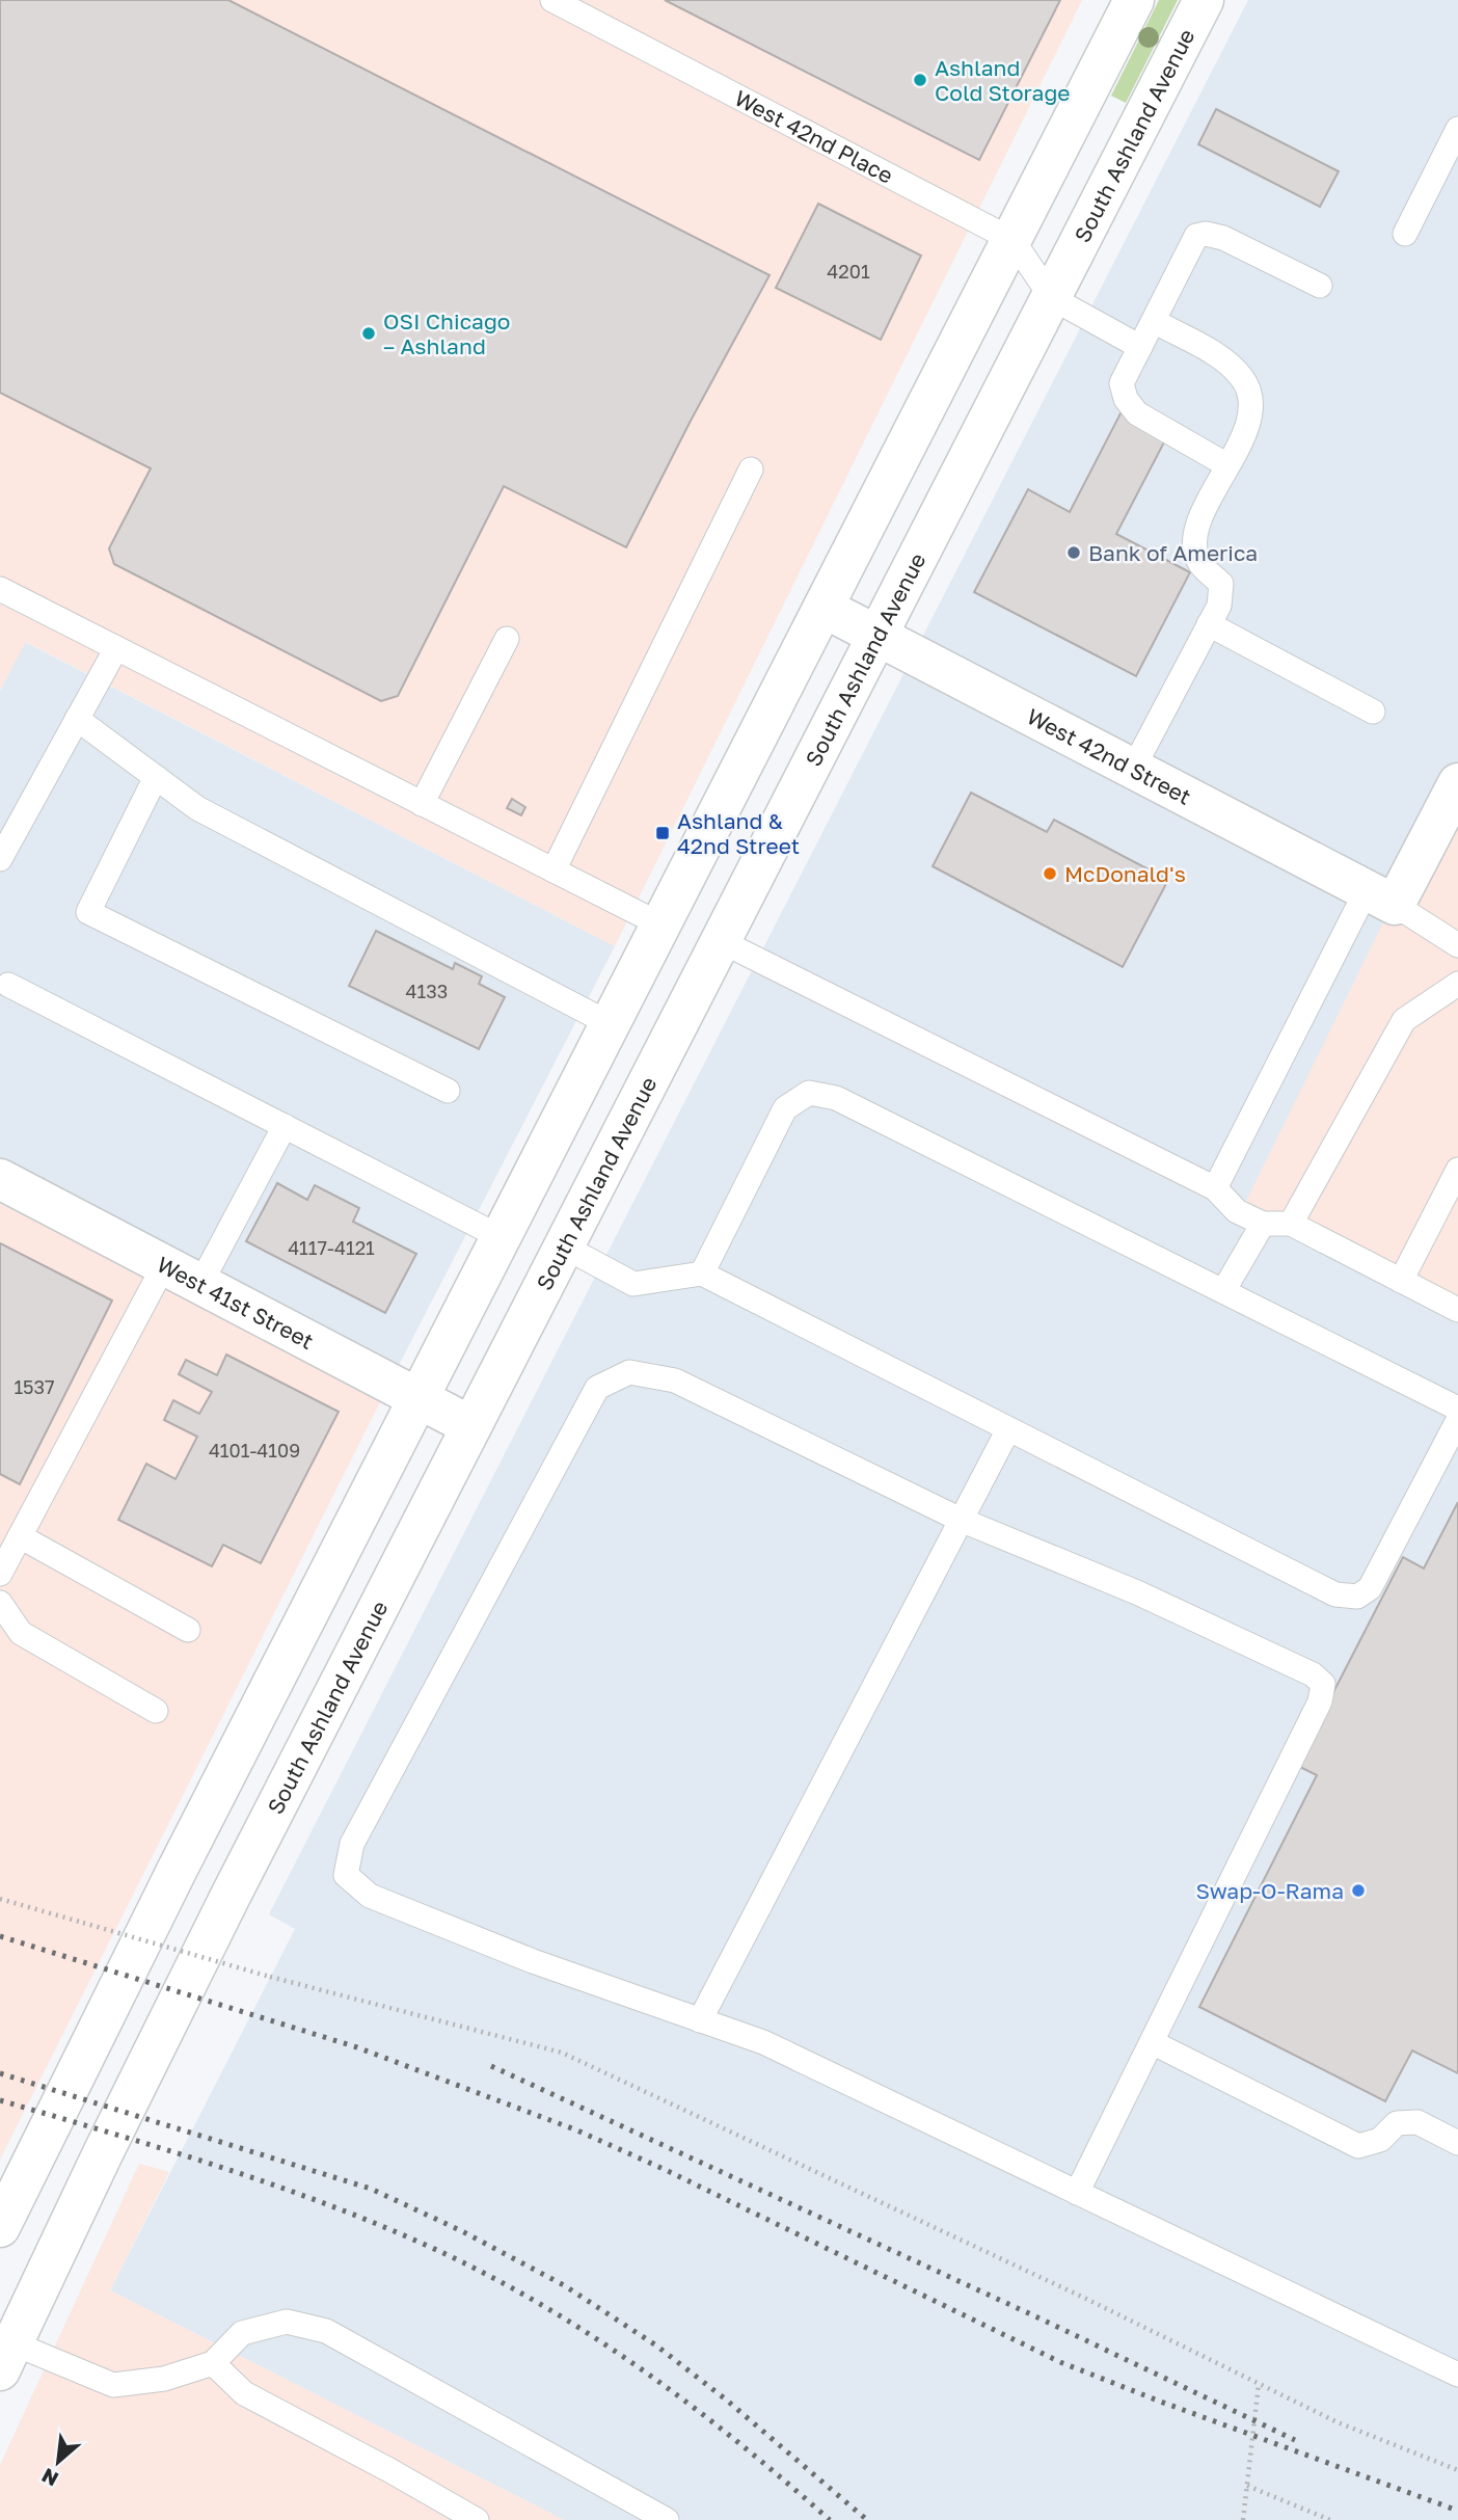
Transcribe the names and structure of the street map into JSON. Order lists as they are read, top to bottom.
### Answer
{
  "streets": {
    "main road": ["South Ashland Avenue", "West 42nd Street", "West 41st Street"],
    "lane": ["West 42nd Place"]
  },
  "crossings": [
    ["South Ashland Avenue", "West 42nd Place"],
    ["South Ashland Avenue", "West 42nd Street"],
    ["South Ashland Avenue", "West 41st Street"]
  ],
  "places": {
    "other": [
      "Ashland Cold Storage",
      "OSI Chicago – Ashland",
      "Bank of America",
      "McDonald's",
      "Swap-O-Rama"
    ],
    "transit": ["Ashland & 42nd Street"]
  },
  "house_numbers": [
    "4201",
    "4133",
    "4117-4121",
    "1537",
    "4101-4109"
  ],
  "north": "bottom left"
}
